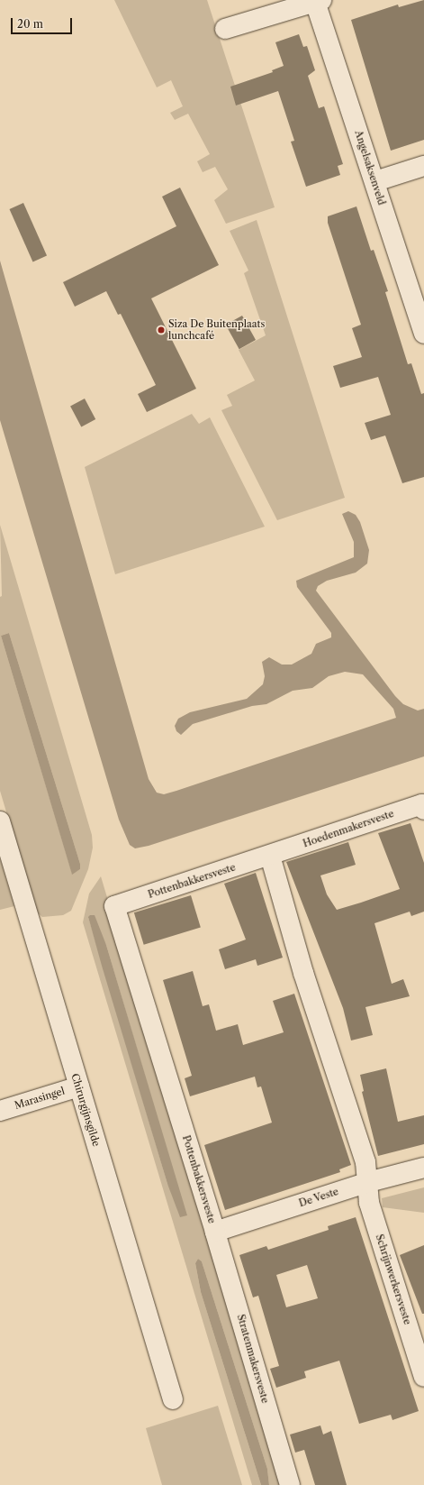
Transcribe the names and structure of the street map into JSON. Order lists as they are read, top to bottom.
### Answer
{
  "streets": {
    "street": [
      "Angelsaksenveld",
      "Hoedenmakersveste",
      "Pottenbakkersveste",
      "Marasingel",
      "Chirurgijnsgilde",
      "De Veste",
      "Schrijnwerkersveste",
      "Stratenmakersveste"
    ]
  },
  "crossings": [
    ["Hoedenmakersveste", "Pottenbakkersveste"],
    ["Pottenbakkersveste", "De Veste"],
    ["Pottenbakkersveste", "Stratenmakersveste"],
    ["Marasingel", "Chirurgijnsgilde"],
    ["De Veste", "Schrijnwerkersveste"],
    ["De Veste", "Stratenmakersveste"]
  ],
  "places": ["Siza De Buitenplaats lunchcafé"],
  "scale_bar": "20 m"
}
